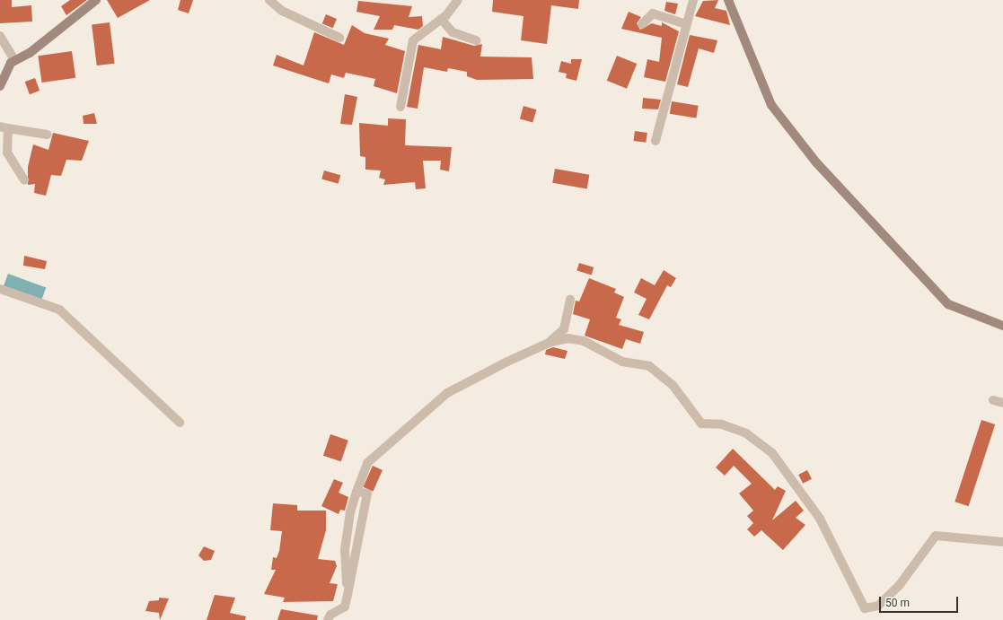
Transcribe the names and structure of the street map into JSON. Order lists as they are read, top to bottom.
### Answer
{
  "scale_bar": "50 m"
}
